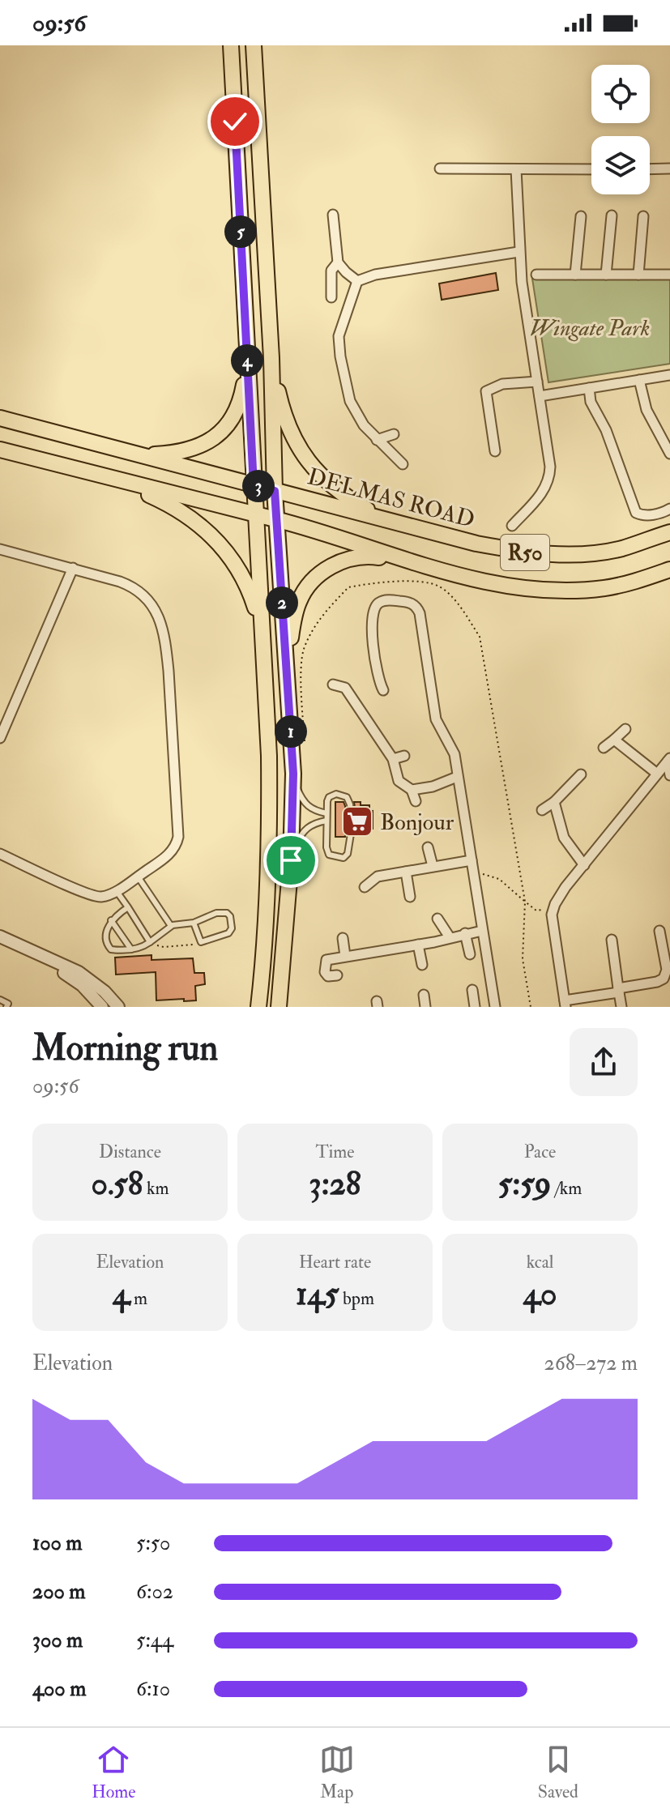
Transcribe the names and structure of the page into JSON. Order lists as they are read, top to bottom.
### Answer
{
  "streets": {
    "main road": ["DELMAS ROAD", "R50"]
  },
  "crossings": [
    ["DELMAS ROAD", "R50"]
  ],
  "parks": ["Wingate Park"],
  "places": {
    "supermarket": ["Bonjour"]
  },
  "page": {
    "status": "09:56",
    "pins": [
      "5",
      "4",
      "3",
      "2",
      "1"
    ],
    "heading": ["Morning run", "09:56"],
    "stats": [
      ["Distance", "0.58 km"],
      ["Time", "3:28"],
      ["Pace", "5:59 /km"],
      ["Elevation", "4 m"],
      ["Heart rate", "145 bpm"],
      ["kcal", "40"]
    ],
    "chart": ["Elevation", "268–272 m"],
    "list": [
      {
        "name": "100 m",
        "note": "5:50"
      },
      {
        "name": "200 m",
        "note": "6:02"
      },
      {
        "name": "300 m",
        "note": "5:44"
      },
      {
        "name": "400 m",
        "note": "6:10"
      }
    ],
    "tabs": ["Home", "Map", "Saved"]
  }
}
